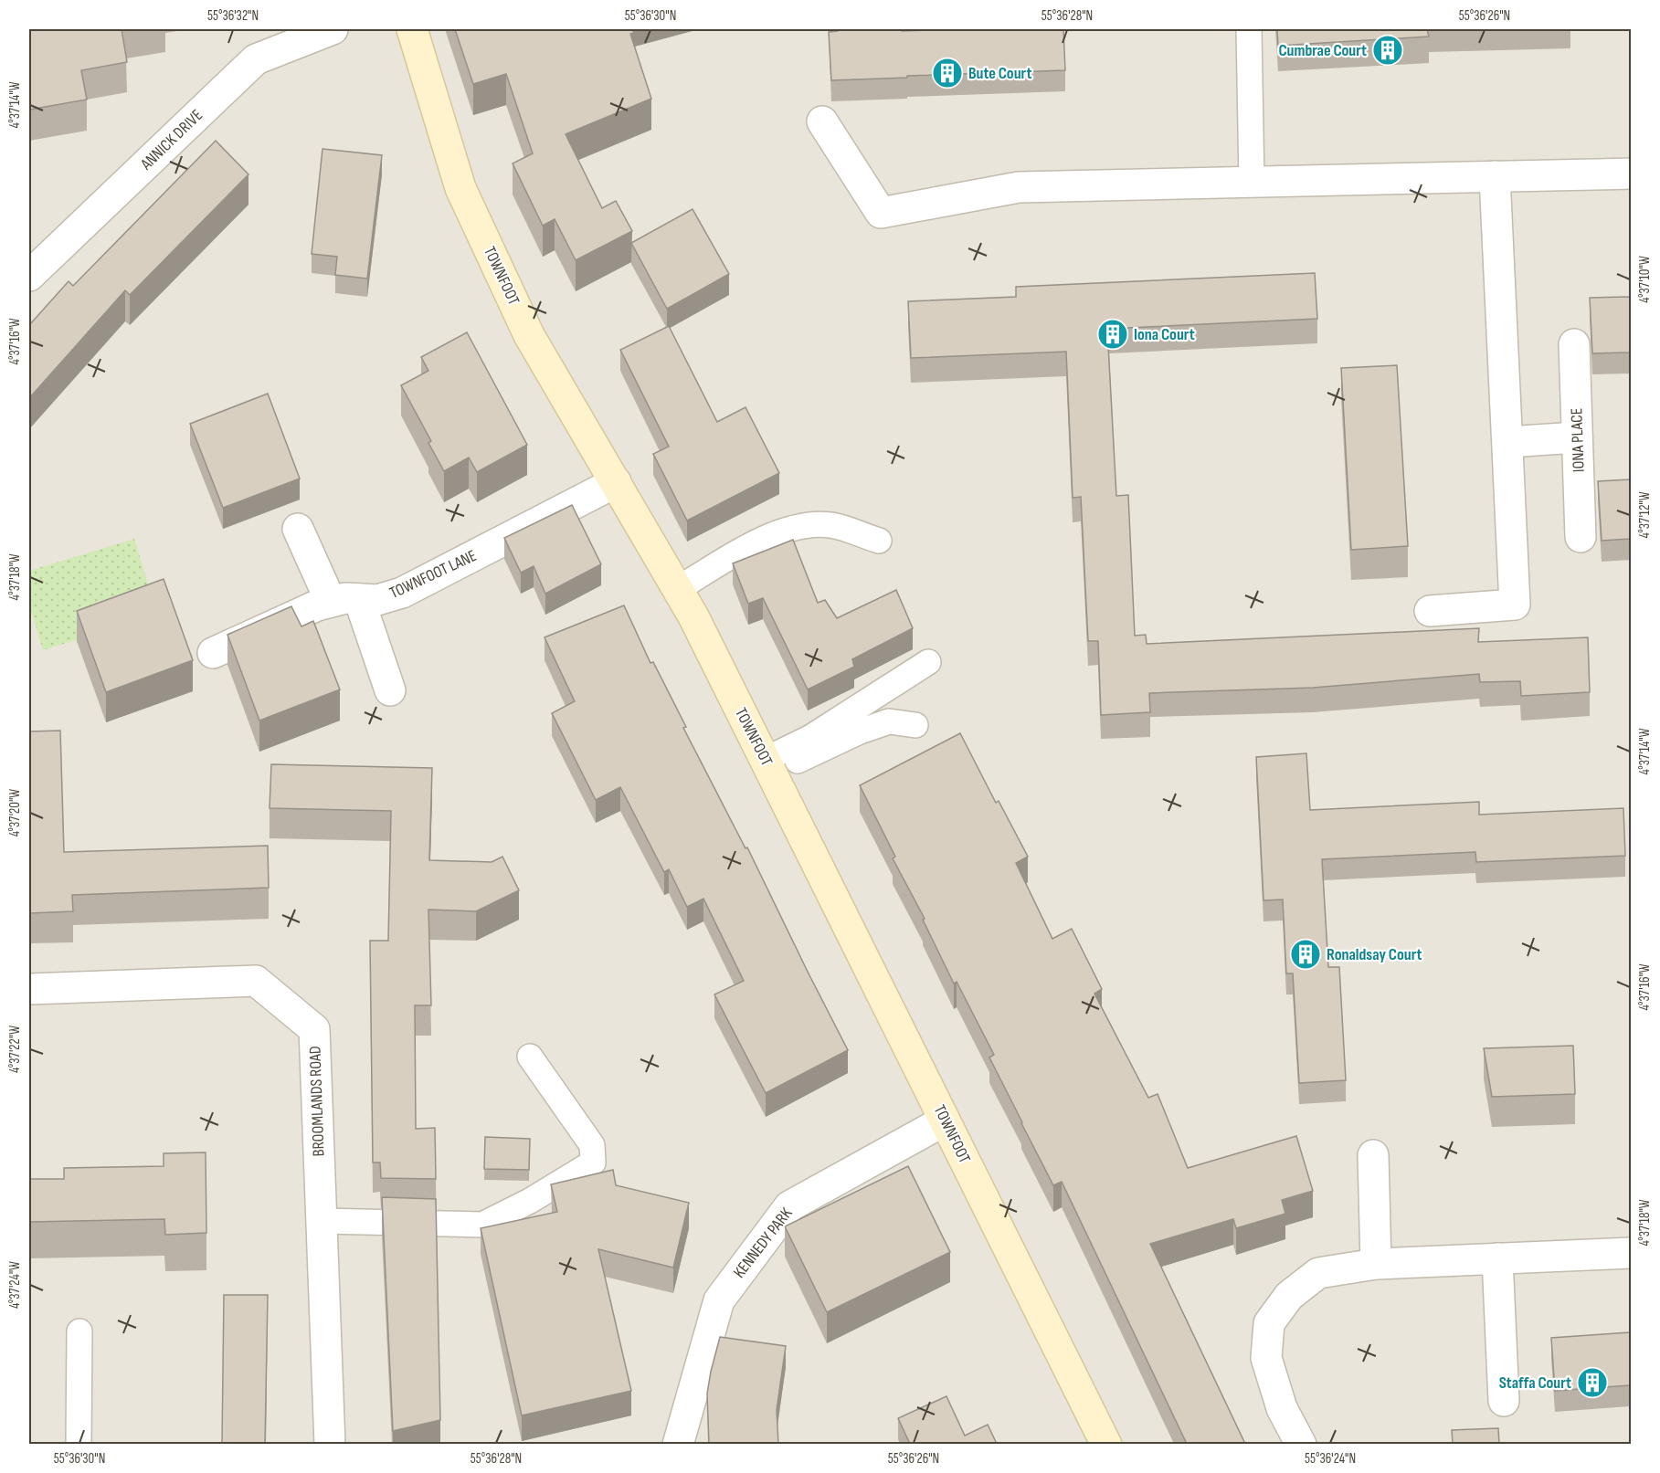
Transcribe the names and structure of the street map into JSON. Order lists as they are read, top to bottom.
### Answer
{
  "streets": {
    "main road": ["TOWNFOOT"],
    "street": [
      "ANNICK DRIVE",
      "IONA PLACE",
      "TOWNFOOT LANE",
      "BROOMLANDS ROAD",
      "KENNEDY PARK"
    ]
  },
  "crossings": [
    ["TOWNFOOT", "TOWNFOOT LANE"],
    ["TOWNFOOT", "KENNEDY PARK"]
  ],
  "places": {
    "building": [
      "Cumbrae Court",
      "Bute Court",
      "Iona Court",
      "Ronaldsay Court",
      "Staffa Court"
    ]
  },
  "coordinates": [
    "55°36'32\"N",
    "55°36'30\"N",
    "55°36'28\"N",
    "55°36'26\"N",
    "4°37'14\"W",
    "4°37'10\"W",
    "4°37'16\"W",
    "4°37'12\"W",
    "4°37'18\"W",
    "4°37'20\"W",
    "4°37'22\"W",
    "4°37'24\"W",
    "55°36'24\"N"
  ]
}
